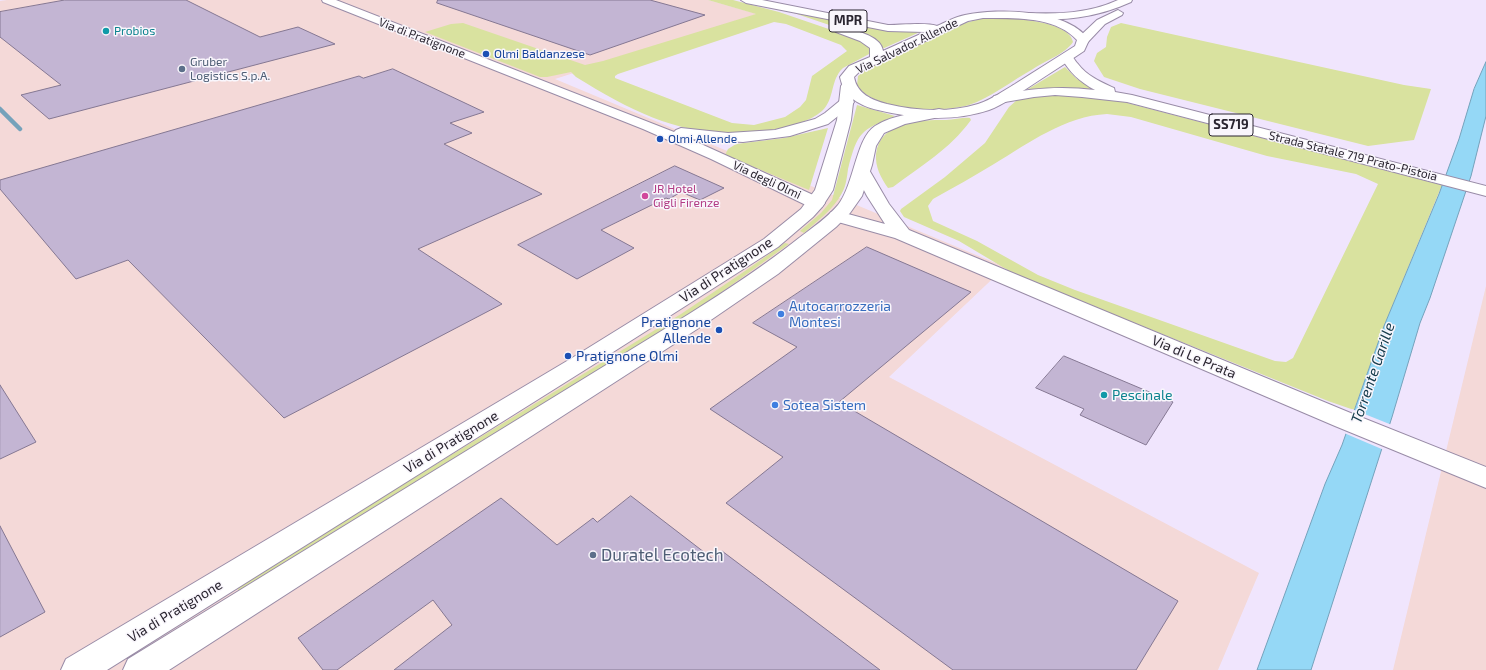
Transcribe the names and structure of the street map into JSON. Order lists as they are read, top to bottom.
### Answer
{
  "streets": {
    "main road": [
      "MPR",
      "Via di Pratignone",
      "Via Salvador Allende",
      "SS719",
      "Strada Statale 719 Prato-Pistoia",
      "Via degli Olmi",
      "Via di Le Prata"
    ]
  },
  "crossings": [
    ["MPR", "Via Salvador Allende"],
    ["Via di Pratignone", "Via Salvador Allende"],
    ["Via di Pratignone", "Via degli Olmi"],
    ["Via di Pratignone", "Via di Le Prata"],
    ["Via Salvador Allende", "SS719"],
    ["Via Salvador Allende", "Via degli Olmi"],
    ["Via Salvador Allende", "Via di Le Prata"],
    ["SS719", "Strada Statale 719 Prato-Pistoia"],
    ["Via degli Olmi", "Via di Le Prata"]
  ],
  "water": ["Torrente Garille"],
  "places": [
    "Probios",
    "Olmi Baldanzese",
    "Gruber Logistics S.p.A.",
    "Olmi Allende",
    "JR Hotel Gigli Firenze",
    "Autocarrozzeria Montesi",
    "Pratignone Allende",
    "Pratignone Olmi",
    "Pescinale",
    "Sotea Sistem",
    "Duratel Ecotech"
  ]
}
